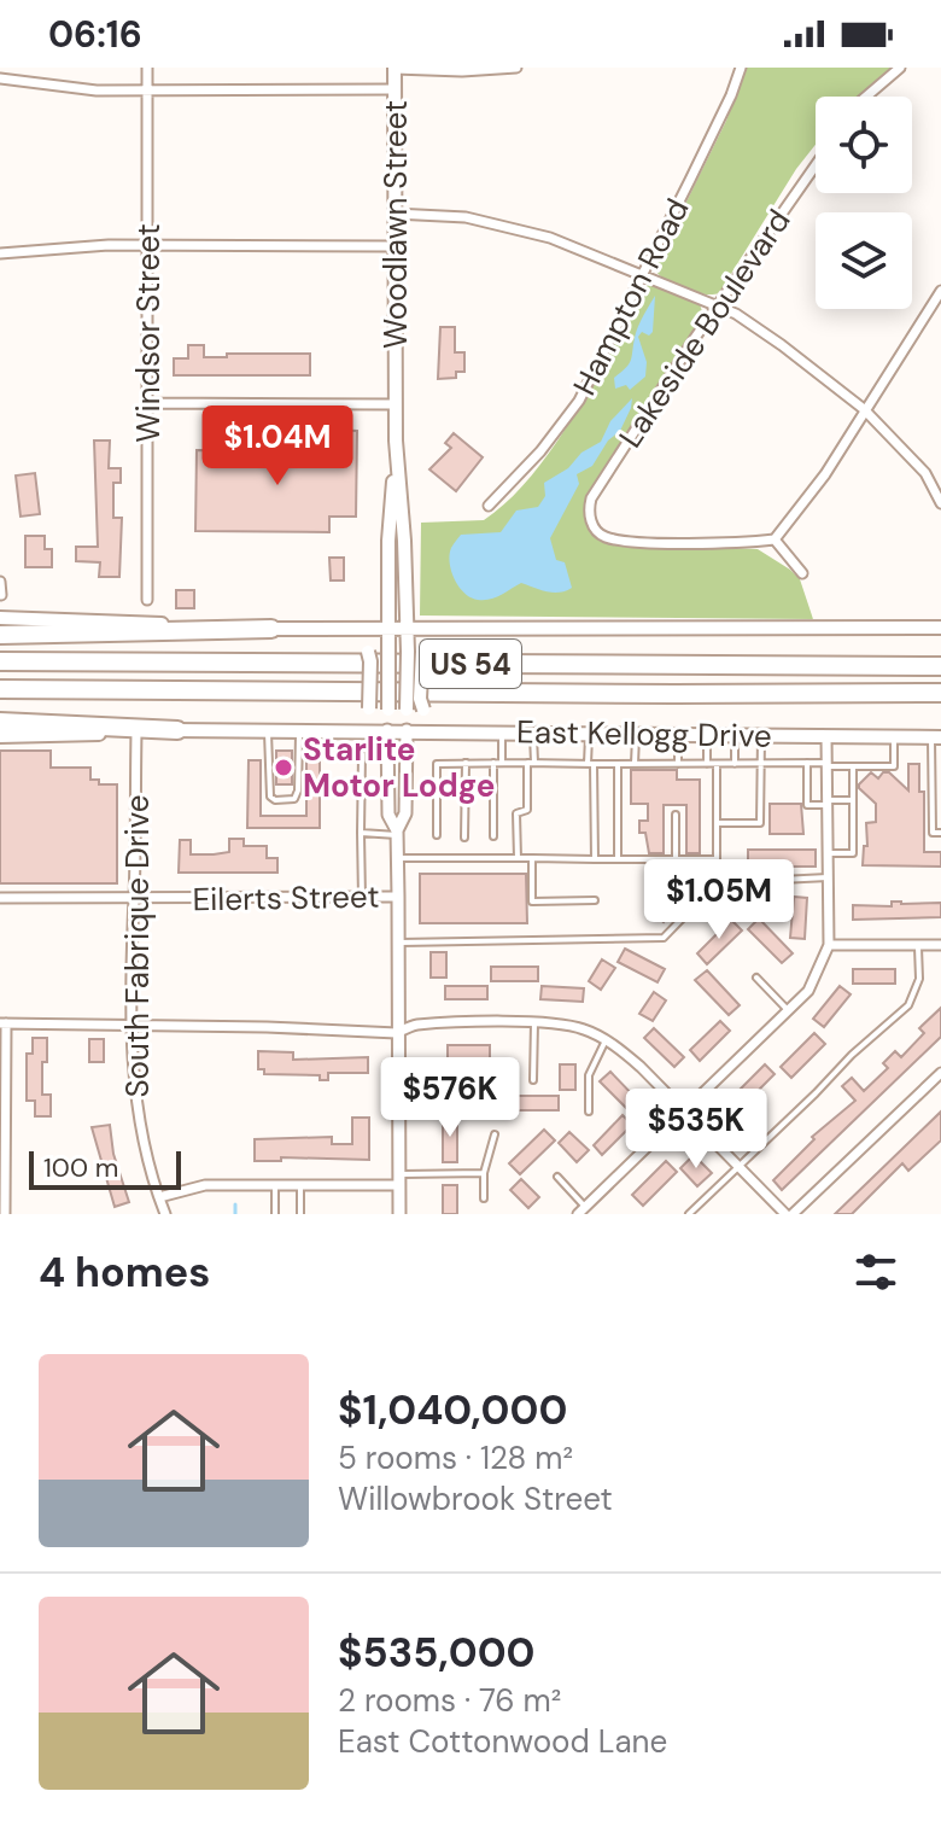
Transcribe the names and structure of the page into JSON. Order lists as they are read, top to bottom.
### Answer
{
  "streets": {
    "highway": ["US 54"],
    "main road": ["Woodlawn Street", "East Kellogg Drive"],
    "street": [
      "Hampton Road",
      "Lakeside Boulevard",
      "Windsor Street",
      "Eilerts Street",
      "South Fabrique Drive"
    ]
  },
  "crossings": [
    ["Woodlawn Street", "East Kellogg Drive"],
    ["Woodlawn Street", "Eilerts Street"],
    ["East Kellogg Drive", "South Fabrique Drive"],
    ["Eilerts Street", "South Fabrique Drive"]
  ],
  "places": ["Starlite Motor Lodge"],
  "scale_bar": "100 m",
  "page": {
    "status": "06:16",
    "price": [
      "$1.04M",
      "$1.05M",
      "$576K",
      "$535K"
    ],
    "scale": "100 m",
    "heading": "4 homes",
    "list": [
      {
        "name": "$1,040,000",
        "note": "5 rooms · 128 m² · Willowbrook Street"
      },
      {
        "name": "$535,000",
        "note": "2 rooms · 76 m² · East Cottonwood Lane"
      }
    ]
  }
}
